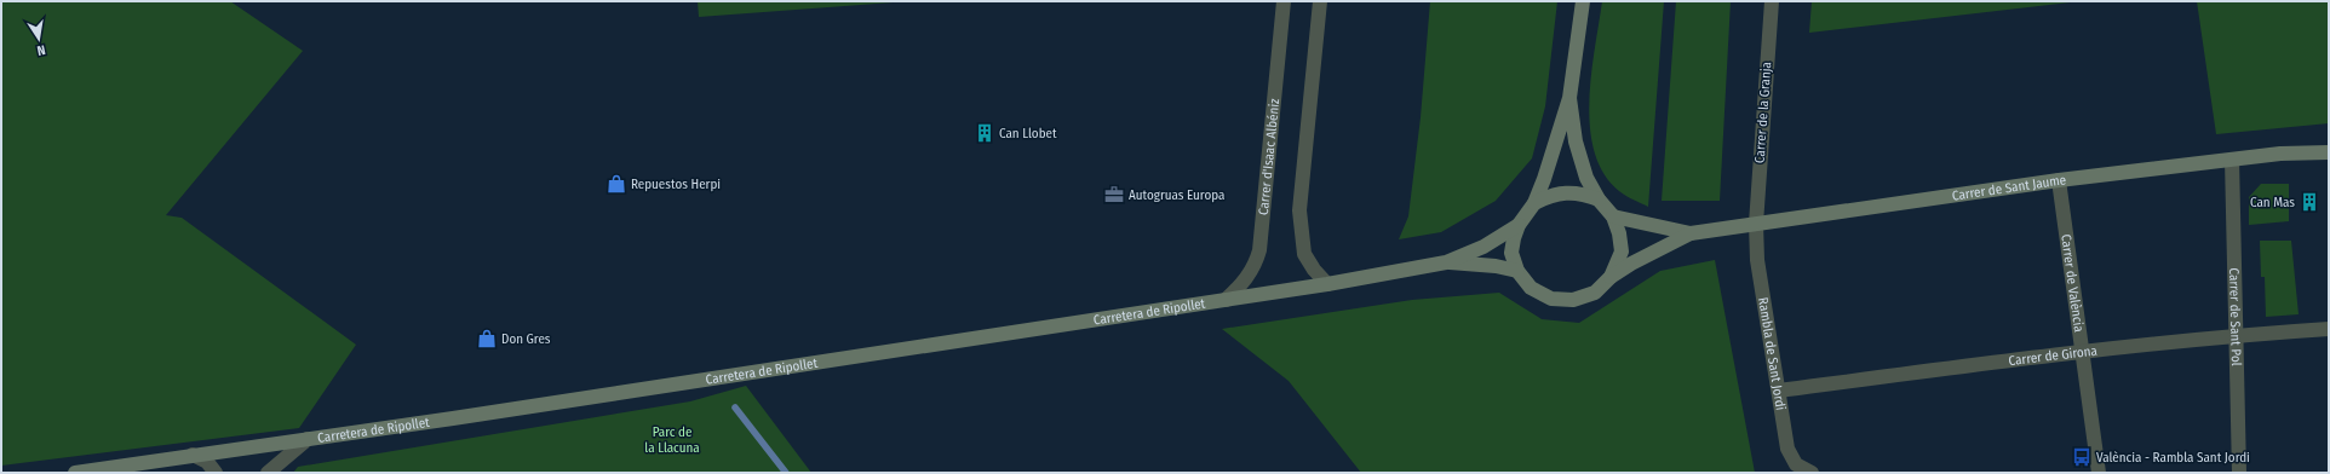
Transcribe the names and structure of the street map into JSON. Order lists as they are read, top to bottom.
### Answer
{
  "streets": {
    "street": [
      "Carrer de la Granja",
      "Carrer d'Isaac Albéniz",
      "Carrer de Sant Jaume",
      "Carrer de València",
      "Carretera de Ripollet",
      "Carrer de Sant Pol",
      "Rambla de Sant Jordi",
      "Carrer de Girona"
    ]
  },
  "crossings": [
    ["Carrer de la Granja", "Carrer de Sant Jaume"],
    ["Carrer de la Granja", "Rambla de Sant Jordi"],
    ["Carrer d'Isaac Albéniz", "Carretera de Ripollet"],
    ["Carrer de Sant Jaume", "Carrer de València"],
    ["Carrer de Sant Jaume", "Carretera de Ripollet"],
    ["Carrer de Sant Jaume", "Carrer de Sant Pol"],
    ["Carrer de Sant Jaume", "Rambla de Sant Jordi"],
    ["Carrer de València", "Carrer de Girona"],
    ["Carrer de Sant Pol", "Carrer de Girona"],
    ["Rambla de Sant Jordi", "Carrer de Girona"]
  ],
  "parks": ["Parc de la Llacuna"],
  "places": {
    "building": ["Can Llobet", "Can Mas"],
    "shop": ["Repuestos Herpi", "Don Gres"],
    "office": ["Autogruas Europa"],
    "bus stop": ["València - Rambla Sant Jordi"]
  },
  "north": "bottom"
}
